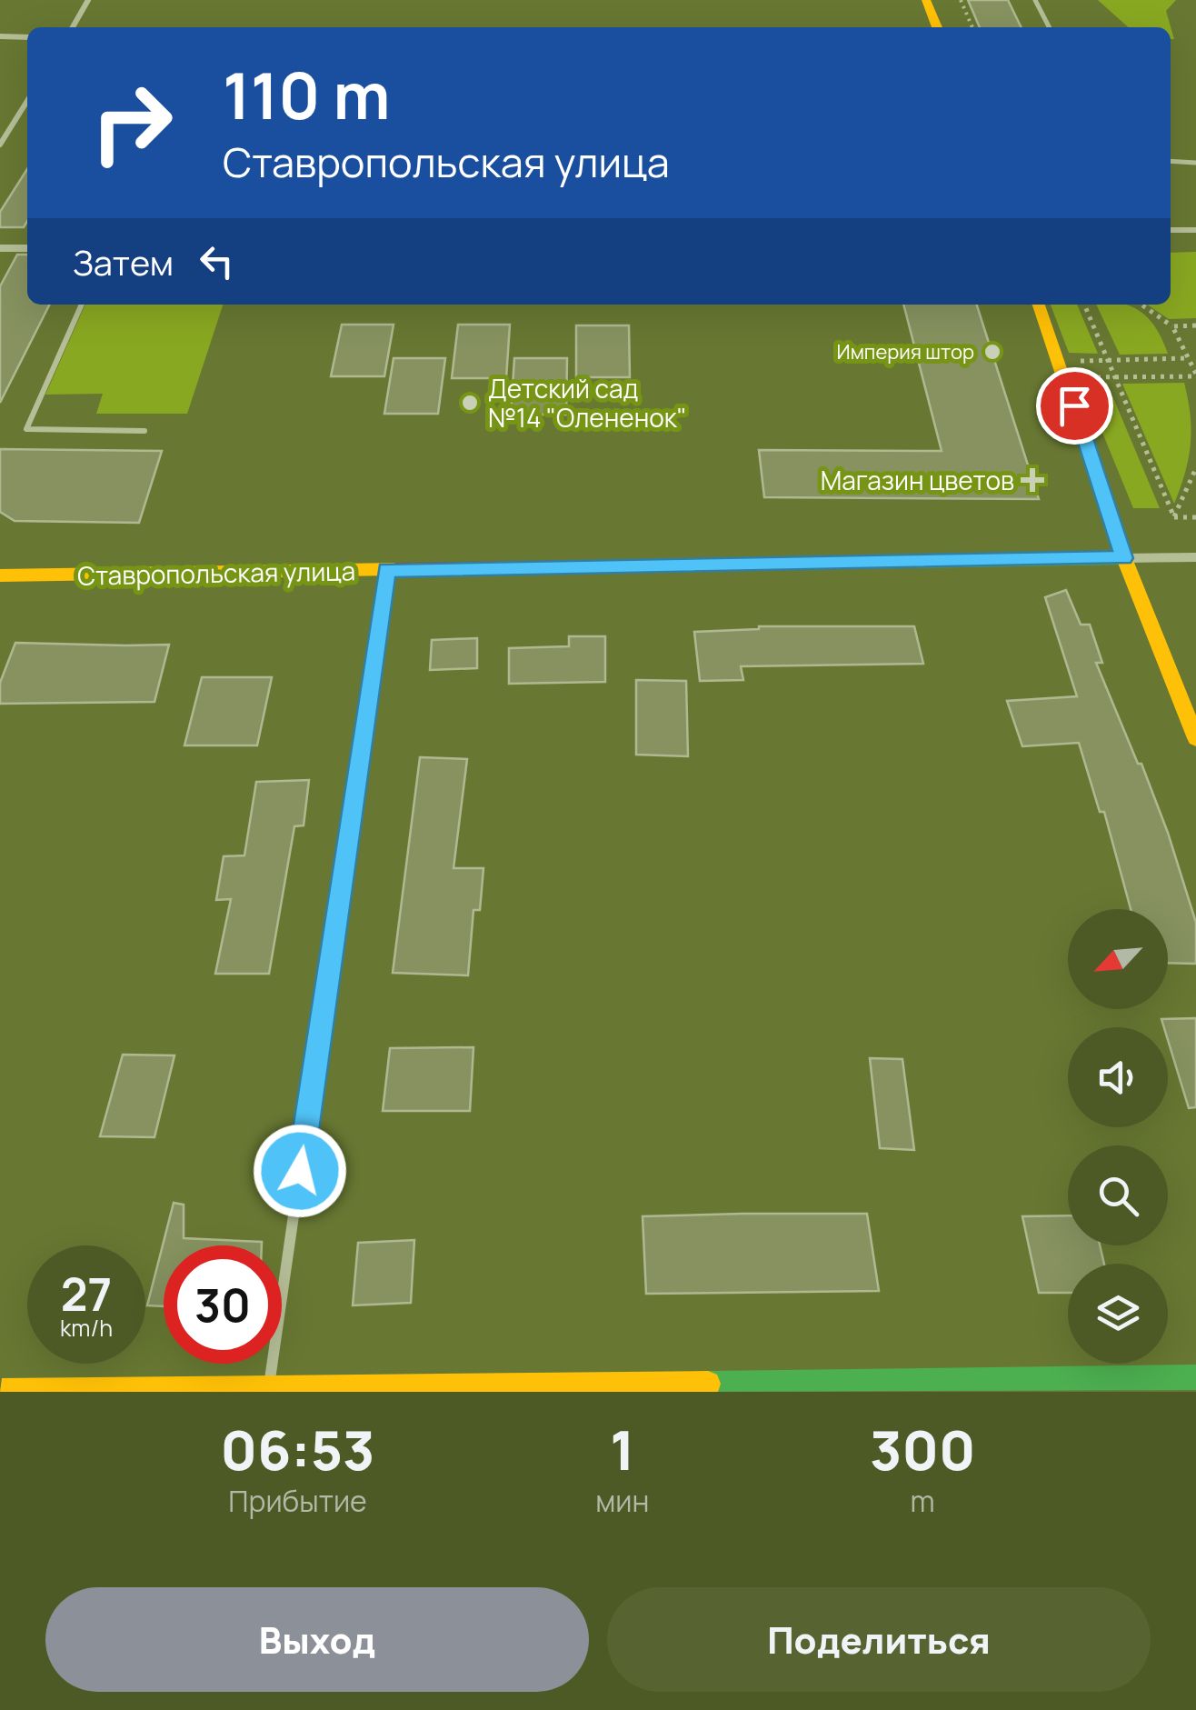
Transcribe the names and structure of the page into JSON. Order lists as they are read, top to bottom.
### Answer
{
  "streets": {
    "street": ["Ставропольская улица"]
  },
  "places": {
    "other": ["Империя штор", "Детский сад №14 \"Олененок\""],
    "health": ["Магазин цветов"]
  },
  "north": "bottom left",
  "page": {
    "turn": ["110 m", "Ставропольская улица"],
    "then": "Затем",
    "speed": "27 km/h",
    "limit": "30",
    "eta": [
      "06:53",
      "Прибытие",
      "1",
      "мин",
      "300",
      "m"
    ],
    "buttons": ["Выход", "Поделиться"]
  }
}
